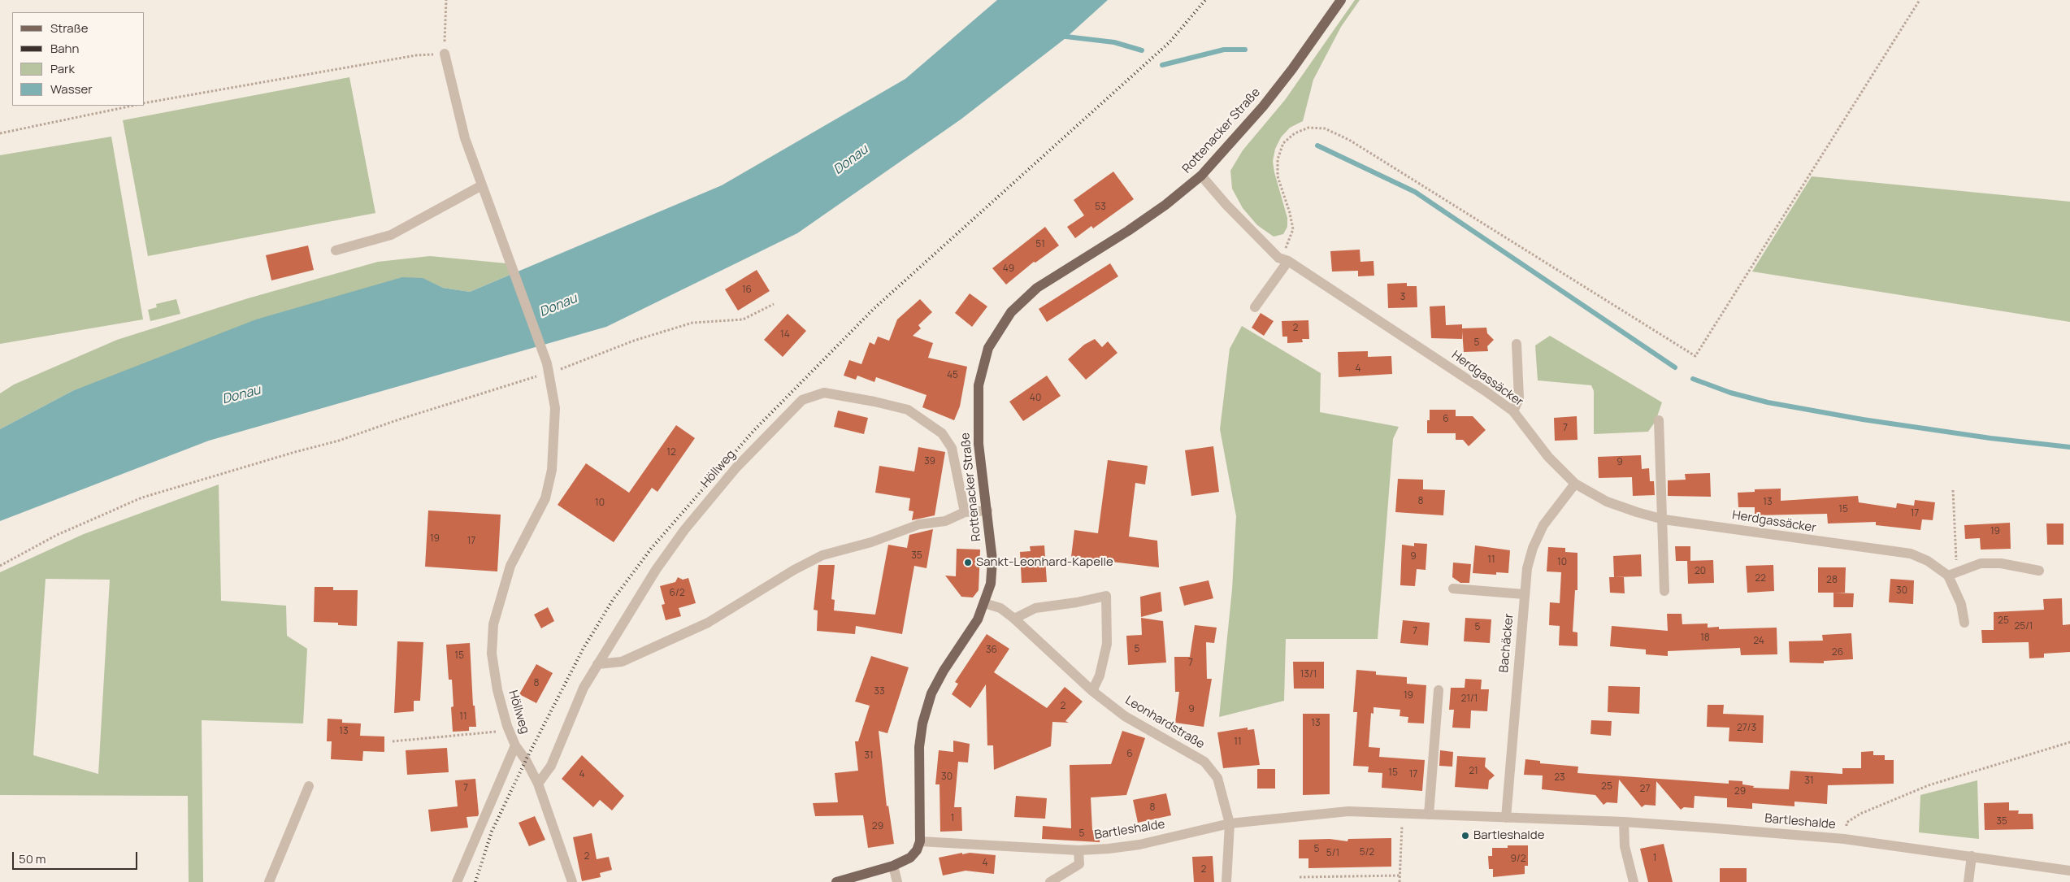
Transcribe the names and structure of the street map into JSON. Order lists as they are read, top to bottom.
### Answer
{
  "streets": {
    "main road": ["Rottenacker Straße"],
    "street": [
      "Herdgassäcker",
      "Höllweg",
      "Bachäcker",
      "Leonhardstraße",
      "Bartleshalde"
    ]
  },
  "crossings": [
    ["Rottenacker Straße", "Herdgassäcker"],
    ["Rottenacker Straße", "Leonhardstraße"],
    ["Rottenacker Straße", "Bartleshalde"],
    ["Herdgassäcker", "Bachäcker"],
    ["Bachäcker", "Bartleshalde"],
    ["Leonhardstraße", "Bartleshalde"]
  ],
  "water": ["Donau"],
  "places": ["Sankt-Leonhard-Kapelle", "Bartleshalde"],
  "house_numbers": [
    "53",
    "51",
    "49",
    "16",
    "3",
    "2",
    "14",
    "5",
    "4",
    "45",
    "40",
    "6",
    "7",
    "12",
    "39",
    "9",
    "8",
    "13",
    "10",
    "15",
    "17",
    "19",
    "19",
    "17",
    "35",
    "9",
    "11",
    "10",
    "20",
    "22",
    "28",
    "30",
    "6/2",
    "25",
    "25/1",
    "5",
    "7",
    "18",
    "24",
    "5",
    "36",
    "26",
    "15",
    "7",
    "13/1",
    "8",
    "33",
    "19",
    "21/1",
    "2",
    "9",
    "11",
    "13",
    "27/3",
    "13",
    "11",
    "6",
    "31",
    "21",
    "15",
    "4",
    "17",
    "30",
    "23",
    "31",
    "25",
    "7",
    "27",
    "29",
    "8",
    "1",
    "35",
    "29",
    "5",
    "5",
    "5/2",
    "5/1",
    "2",
    "1",
    "9/2",
    "4",
    "2"
  ],
  "legend": [
    "Straße",
    "Bahn",
    "Park",
    "Wasser"
  ],
  "scale_bar": "50 m"
}
